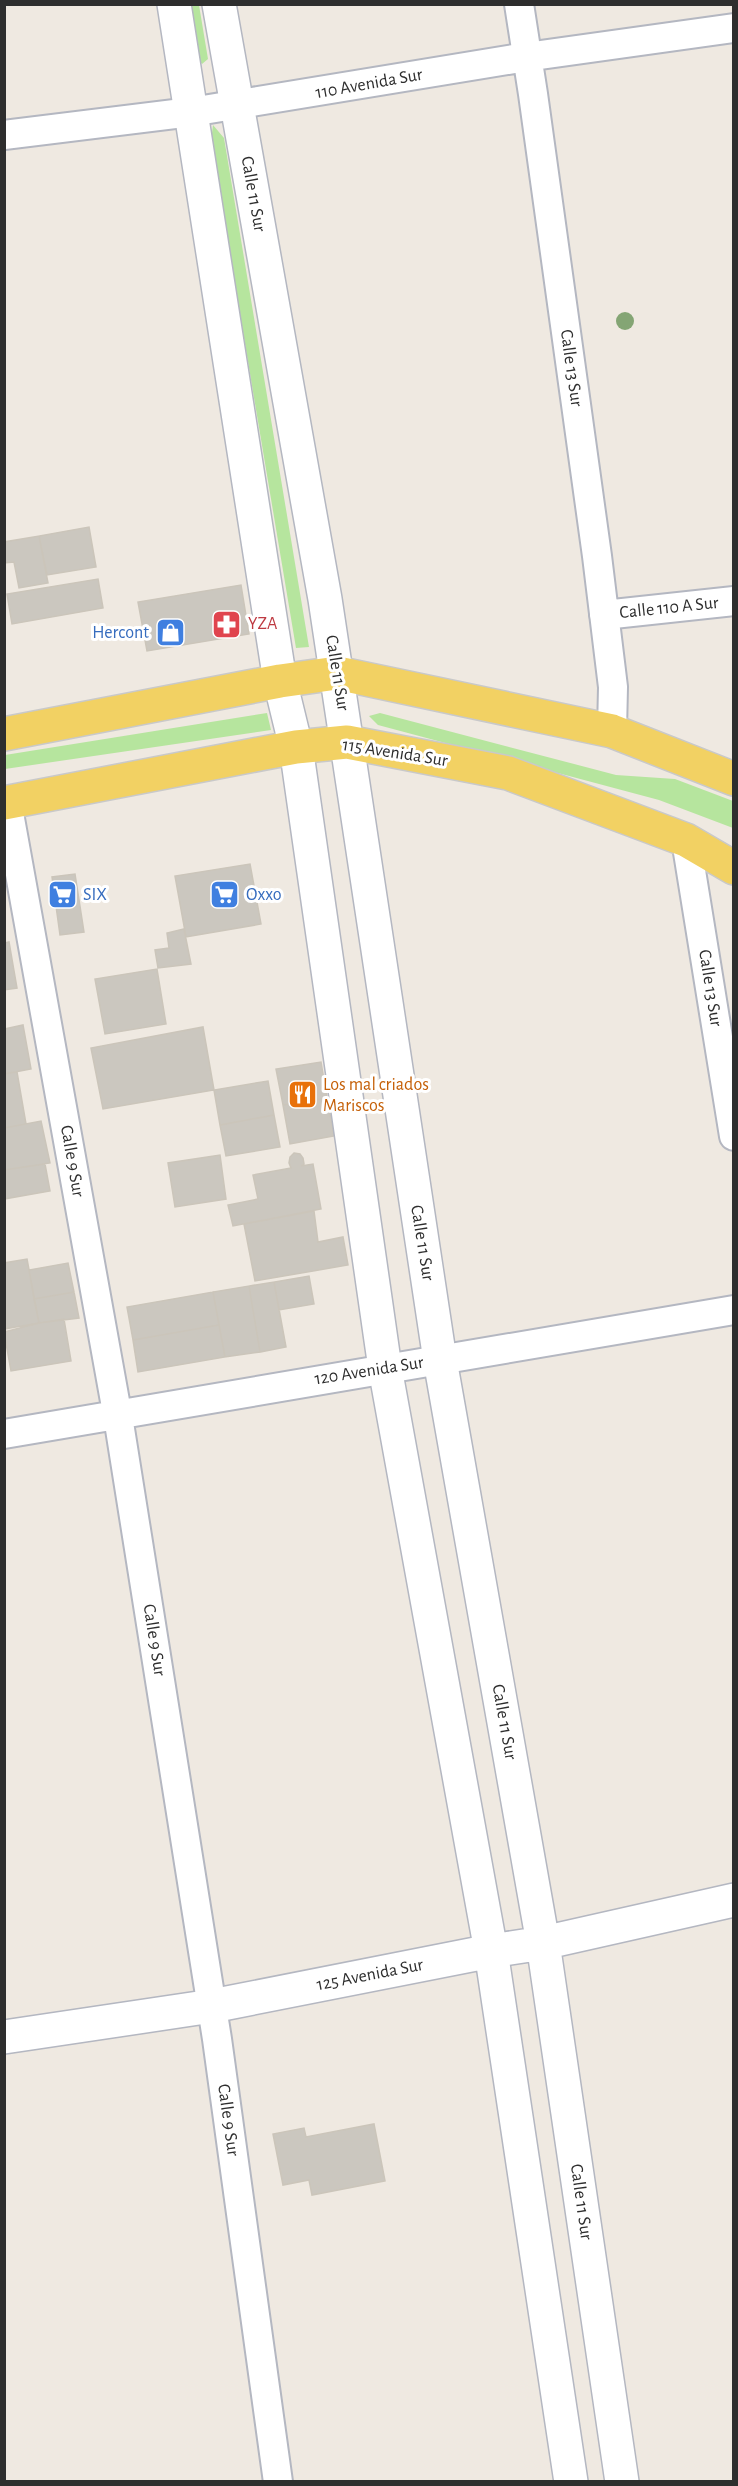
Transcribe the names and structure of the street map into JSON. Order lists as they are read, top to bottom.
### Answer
{
  "streets": {
    "main road": ["115 Avenida Sur"],
    "street": [
      "110 Avenida Sur",
      "Calle 11 Sur",
      "Calle 13 Sur",
      "Calle 110 A Sur",
      "Calle 9 Sur",
      "120 Avenida Sur",
      "125 Avenida Sur"
    ]
  },
  "crossings": [
    ["110 Avenida Sur", "Calle 11 Sur"],
    ["110 Avenida Sur", "Calle 13 Sur"],
    ["Calle 11 Sur", "115 Avenida Sur"],
    ["Calle 11 Sur", "120 Avenida Sur"],
    ["Calle 11 Sur", "125 Avenida Sur"],
    ["Calle 13 Sur", "Calle 110 A Sur"],
    ["Calle 13 Sur", "115 Avenida Sur"],
    ["115 Avenida Sur", "Calle 9 Sur"],
    ["Calle 9 Sur", "120 Avenida Sur"],
    ["Calle 9 Sur", "125 Avenida Sur"]
  ],
  "places": {
    "pharmacy": ["YZA"],
    "shop": ["Hercont"],
    "supermarket": ["SIX", "Oxxo"],
    "restaurant": ["Los mal criados Mariscos"]
  }
}
